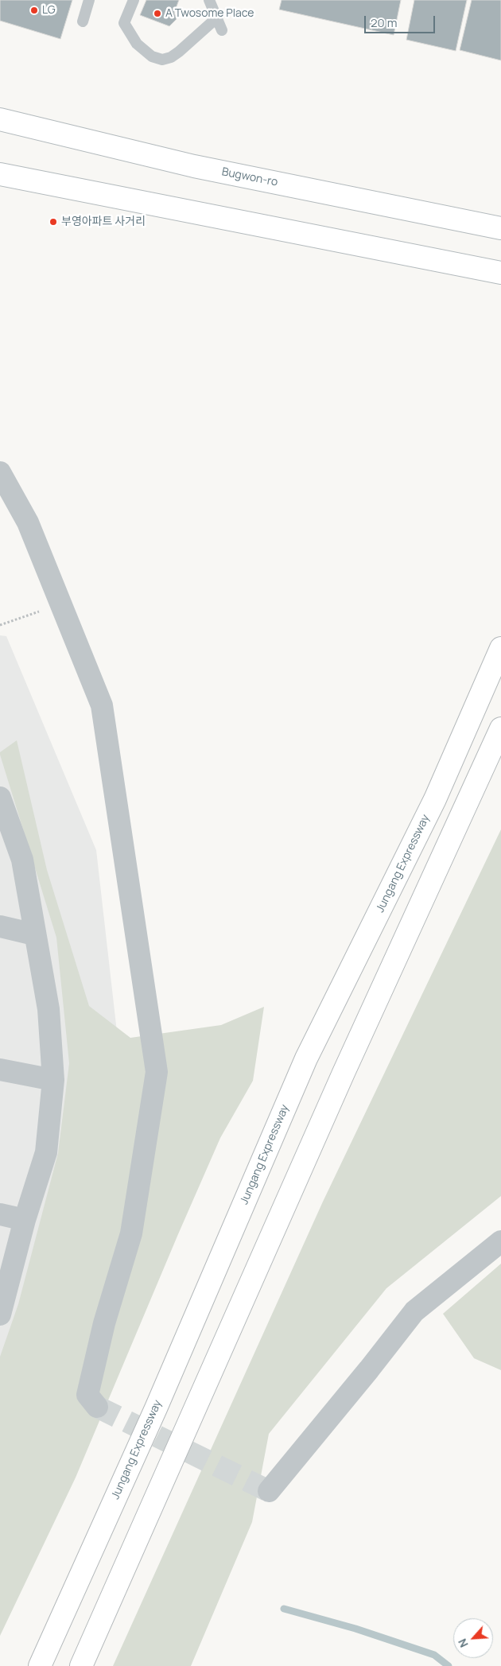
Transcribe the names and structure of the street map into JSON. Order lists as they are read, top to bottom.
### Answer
{
  "streets": {
    "main road": ["Bugwon-ro", "Jungang Expressway"]
  },
  "places": ["LG", "A Twosome Place", "부영아파트 사거리"],
  "scale_bar": "20 m",
  "north": "bottom left"
}
